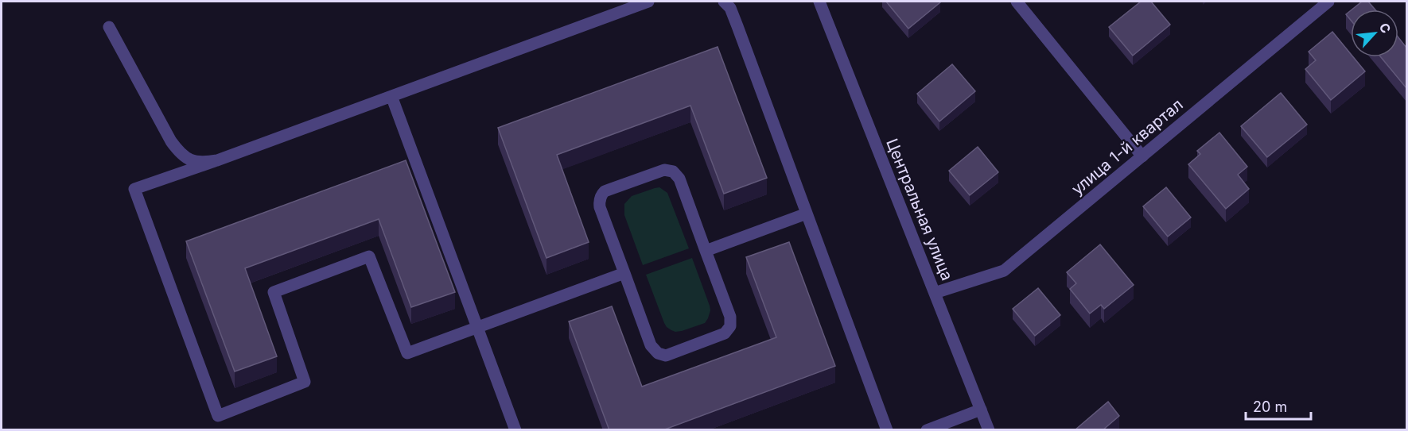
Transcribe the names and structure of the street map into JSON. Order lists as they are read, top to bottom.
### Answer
{
  "streets": {
    "street": ["улица 1-й квартал", "Центральная улица"]
  },
  "crossings": [
    ["улица 1-й квартал", "Центральная улица"]
  ],
  "scale_bar": "20 m",
  "north": "top right"
}
